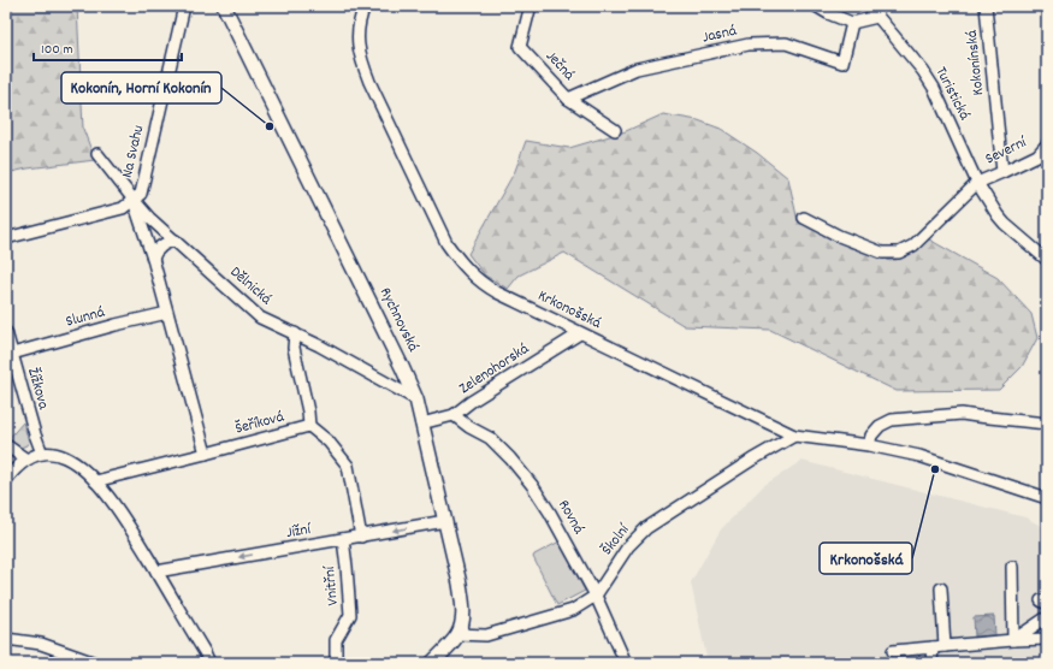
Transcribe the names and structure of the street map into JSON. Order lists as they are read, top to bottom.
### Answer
{
  "streets": {
    "main road": ["Rychnovská"],
    "street": [
      "Jasná",
      "Kokonínská",
      "Ječná",
      "Turistická",
      "Na Svahu",
      "Severní",
      "Dělnická",
      "Krkonošská",
      "Slunná",
      "Zelenohorská",
      "Žižkova",
      "Šeříková",
      "Rovná",
      "Jižní",
      "Školní",
      "Vnitřní"
    ]
  },
  "crossings": [
    ["Jasná", "Ječná"],
    ["Kokonínská", "Severní"],
    ["Turistická", "Severní"],
    ["Na Svahu", "Dělnická"],
    ["Dělnická", "Rychnovská"],
    ["Krkonošská", "Zelenohorská"],
    ["Krkonošská", "Školní"],
    ["Slunná", "Žižkova"],
    ["Rychnovská", "Zelenohorská"],
    ["Rychnovská", "Jižní"],
    ["Rychnovská", "Školní"],
    ["Zelenohorská", "Rovná"],
    ["Šeříková", "Jižní"],
    ["Rovná", "Školní"],
    ["Jižní", "Vnitřní"]
  ],
  "one_way": ["Jižní"],
  "places": ["Kokonín, Horní Kokonín", "Krkonošská"],
  "scale_bar": "100 m"
}
